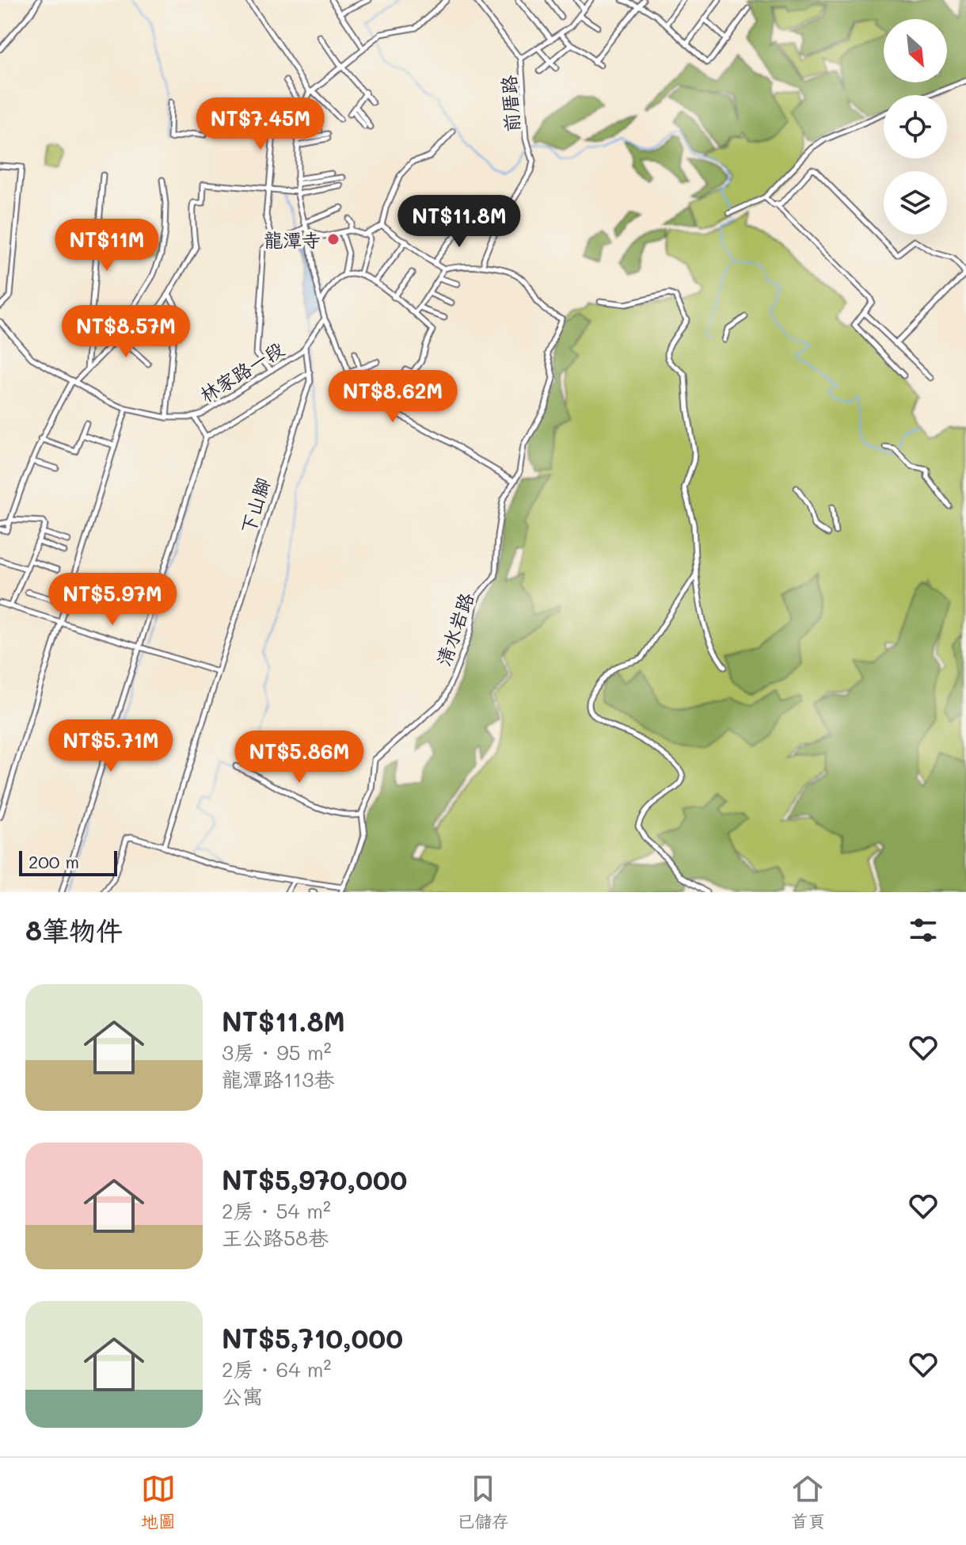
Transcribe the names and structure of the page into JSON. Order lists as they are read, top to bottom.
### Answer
{
  "streets": {
    "street": [
      "前厝路",
      "林家路一段",
      "下山腳",
      "清水岩路"
    ]
  },
  "crossings": [
    ["前厝路", "清水岩路"],
    ["林家路一段", "下山腳"]
  ],
  "places": ["龍潭寺"],
  "scale_bar": "200 m",
  "north": "bottom right",
  "page": {
    "price": [
      "NT$7.45M",
      "NT$11.8M",
      "NT$11M",
      "NT$8.57M",
      "NT$8.62M",
      "NT$5.97M",
      "NT$5.71M",
      "NT$5.86M"
    ],
    "scale": "200 m",
    "heading": "8筆物件",
    "list": [
      {
        "name": "NT$11.8M",
        "note": "3房 · 95 m² · 龍潭路113巷"
      },
      {
        "name": "NT$5,970,000",
        "note": "2房 · 54 m² · 王公路58巷"
      },
      {
        "name": "NT$5,710,000",
        "note": "2房 · 64 m² · 公寓"
      }
    ],
    "tabs": ["地圖", "已儲存", "首頁"]
  }
}
